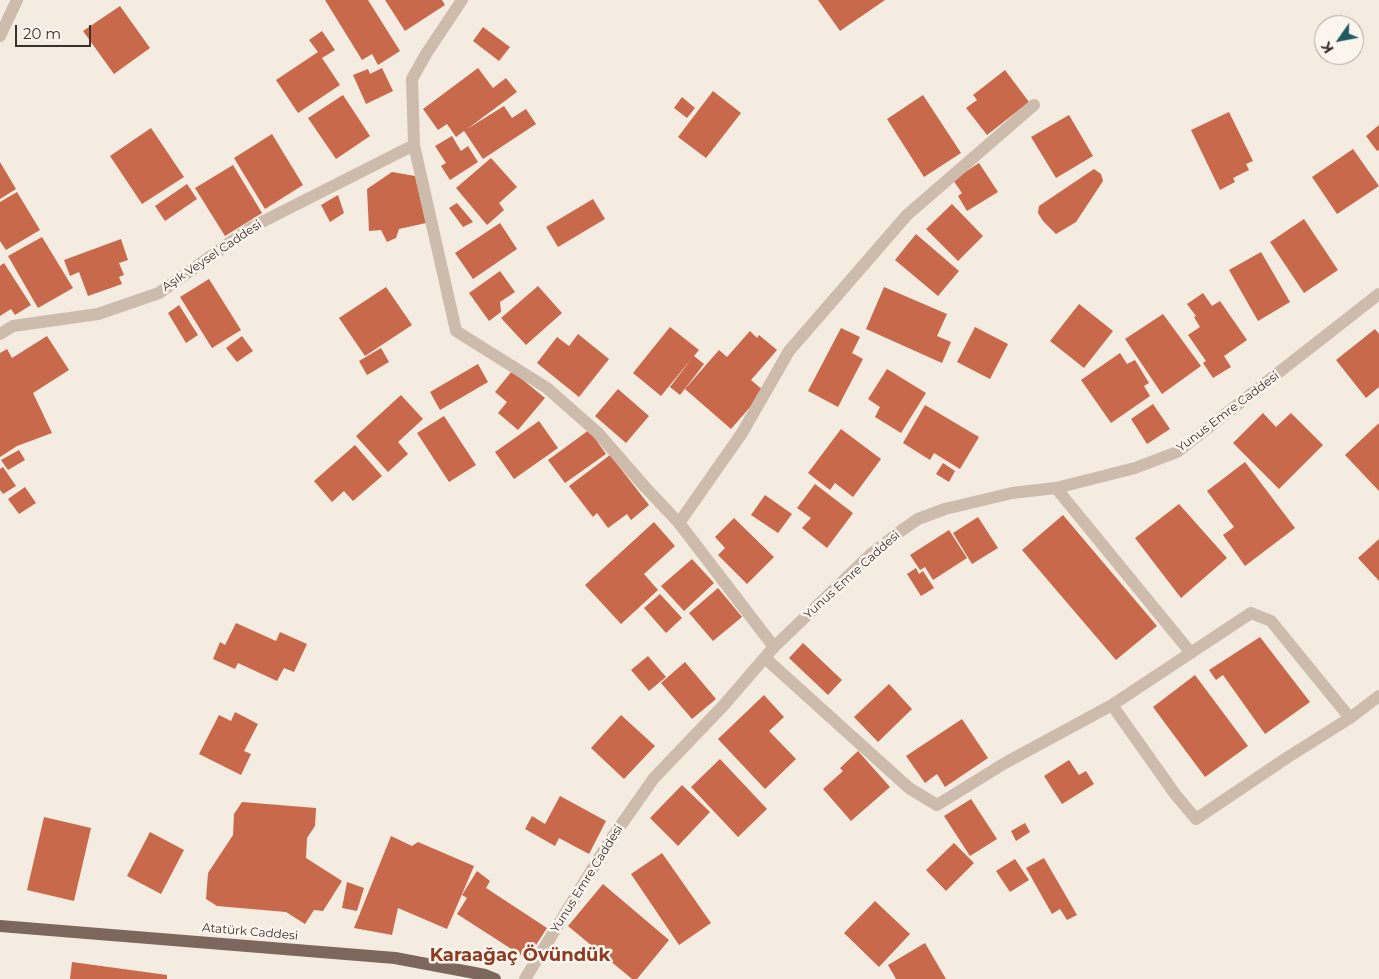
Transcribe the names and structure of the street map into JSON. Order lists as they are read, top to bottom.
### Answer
{
  "streets": {
    "main road": ["Atatürk Caddesi"],
    "street": ["Aşık Veysel Caddesi", "Yunus Emre Caddesi"]
  },
  "districts": ["Karaağaç Övündük"],
  "scale_bar": "20 m",
  "north": "bottom left"
}
